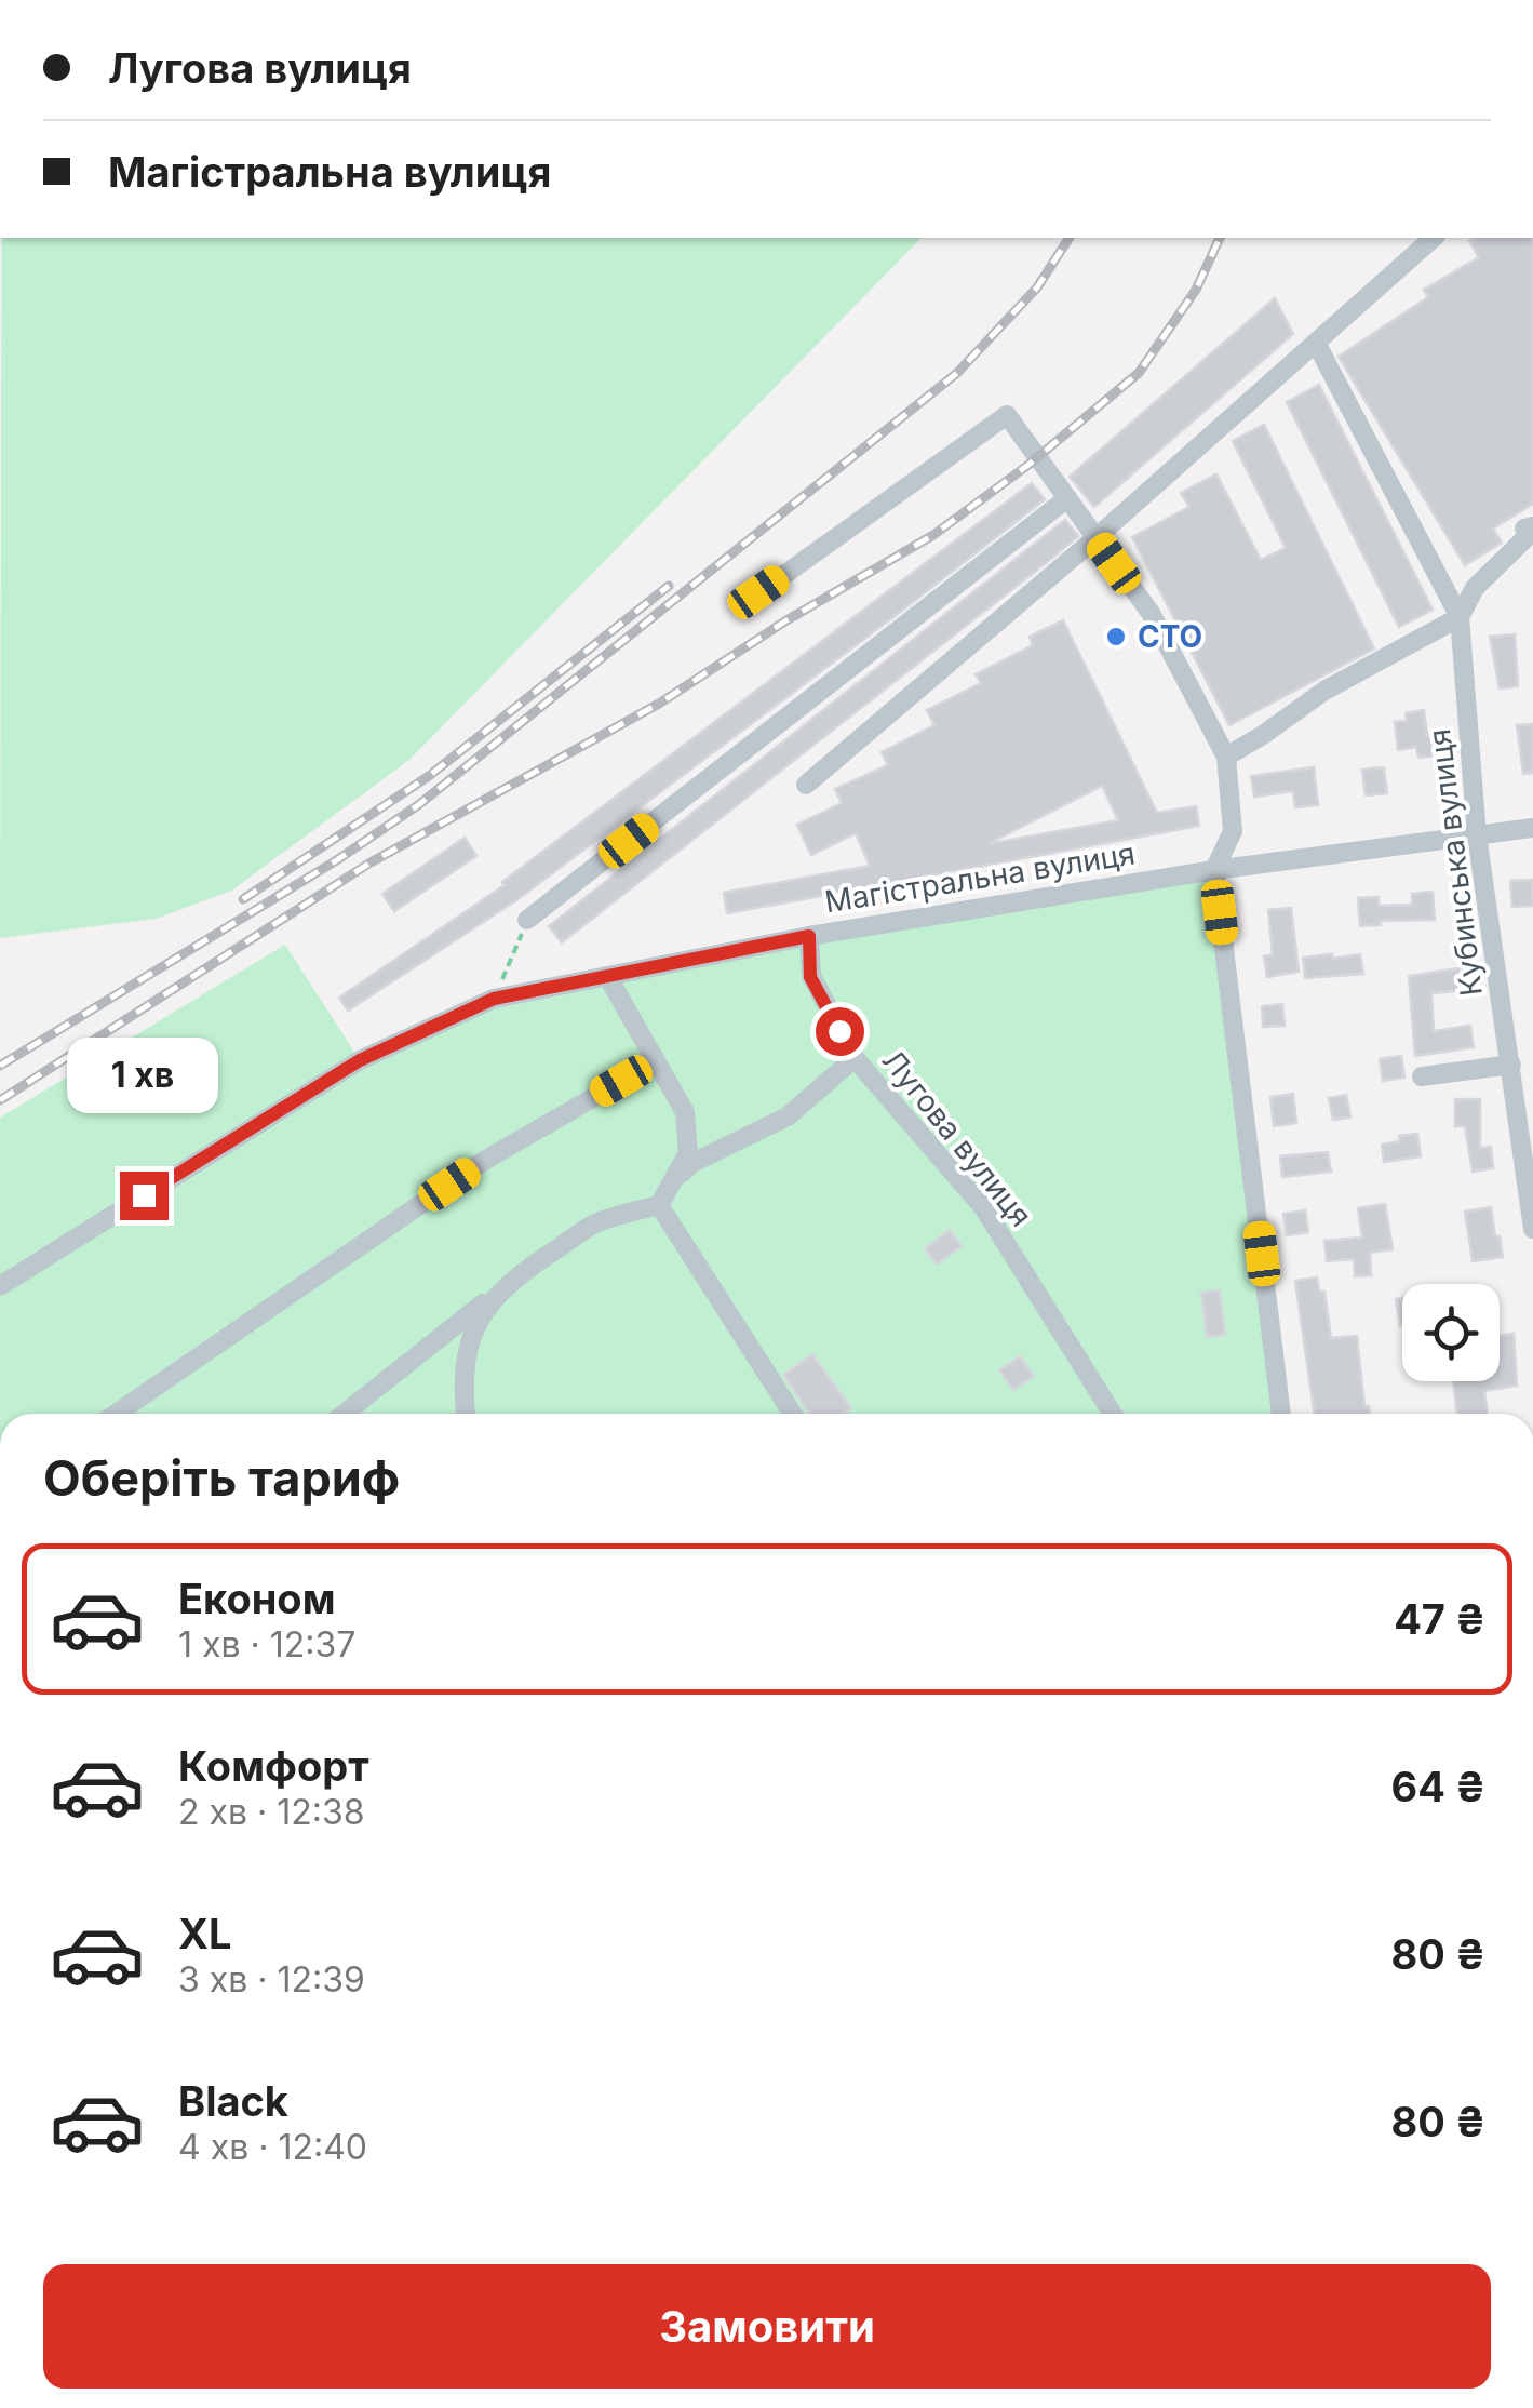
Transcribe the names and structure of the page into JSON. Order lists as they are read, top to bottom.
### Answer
{
  "streets": {
    "street": ["Кубинська вулиця", "Магістральна вулиця", "Лугова вулиця"]
  },
  "crossings": [
    ["Кубинська вулиця", "Магістральна вулиця"],
    ["Магістральна вулиця", "Лугова вулиця"]
  ],
  "places": ["СТО"],
  "page": {
    "banner": ["Лугова вулиця", "Магістральна вулиця"],
    "bubble": "1 хв",
    "heading": "Оберіть тариф",
    "list": [
      {
        "name": "Економ",
        "note": "1 хв · 12:37",
        "value": "47 ₴"
      },
      {
        "name": "Комфорт",
        "note": "2 хв · 12:38",
        "value": "64 ₴"
      },
      {
        "name": "XL",
        "note": "3 хв · 12:39",
        "value": "80 ₴"
      },
      {
        "name": "Black",
        "note": "4 хв · 12:40",
        "value": "80 ₴"
      }
    ],
    "buttons": "Замовити"
  }
}
